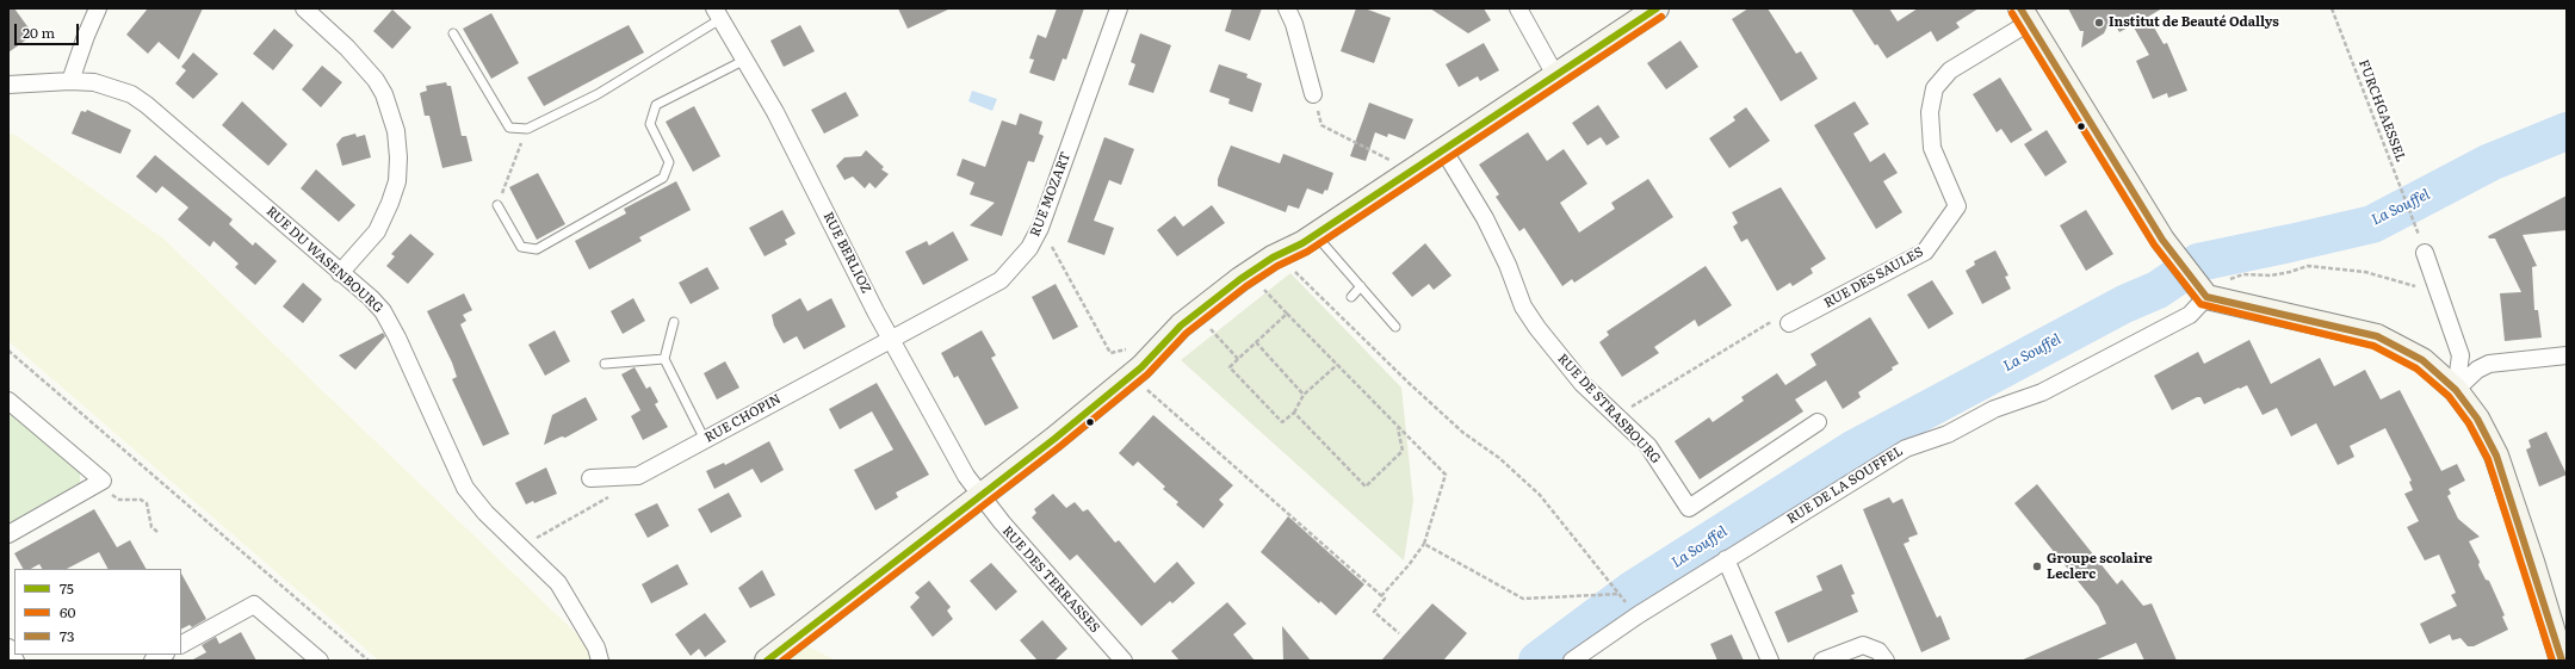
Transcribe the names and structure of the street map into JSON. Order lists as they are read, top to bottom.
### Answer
{
  "streets": {
    "street": [
      "RUE MOZART",
      "RUE BERLIOZ",
      "RUE DU WASENBOURG",
      "RUE DES SAULES",
      "RUE DE STRASBOURG",
      "RUE CHOPIN",
      "RUE DE LA SOUFFEL",
      "RUE DES TERRASSES"
    ],
    "path": ["FURCHGAESSEL"]
  },
  "crossings": [
    ["RUE MOZART", "RUE BERLIOZ"],
    ["RUE MOZART", "RUE CHOPIN"],
    ["RUE BERLIOZ", "RUE CHOPIN"],
    ["RUE BERLIOZ", "RUE DES TERRASSES"]
  ],
  "water": ["La Souffel"],
  "places": ["Institut de Beauté Odallys", "Groupe scolaire Leclerc"],
  "lines": ["transit line 75", "transit line 73", "transit line 60"],
  "legend": ["75", "60", "73"],
  "scale_bar": "20 m"
}
